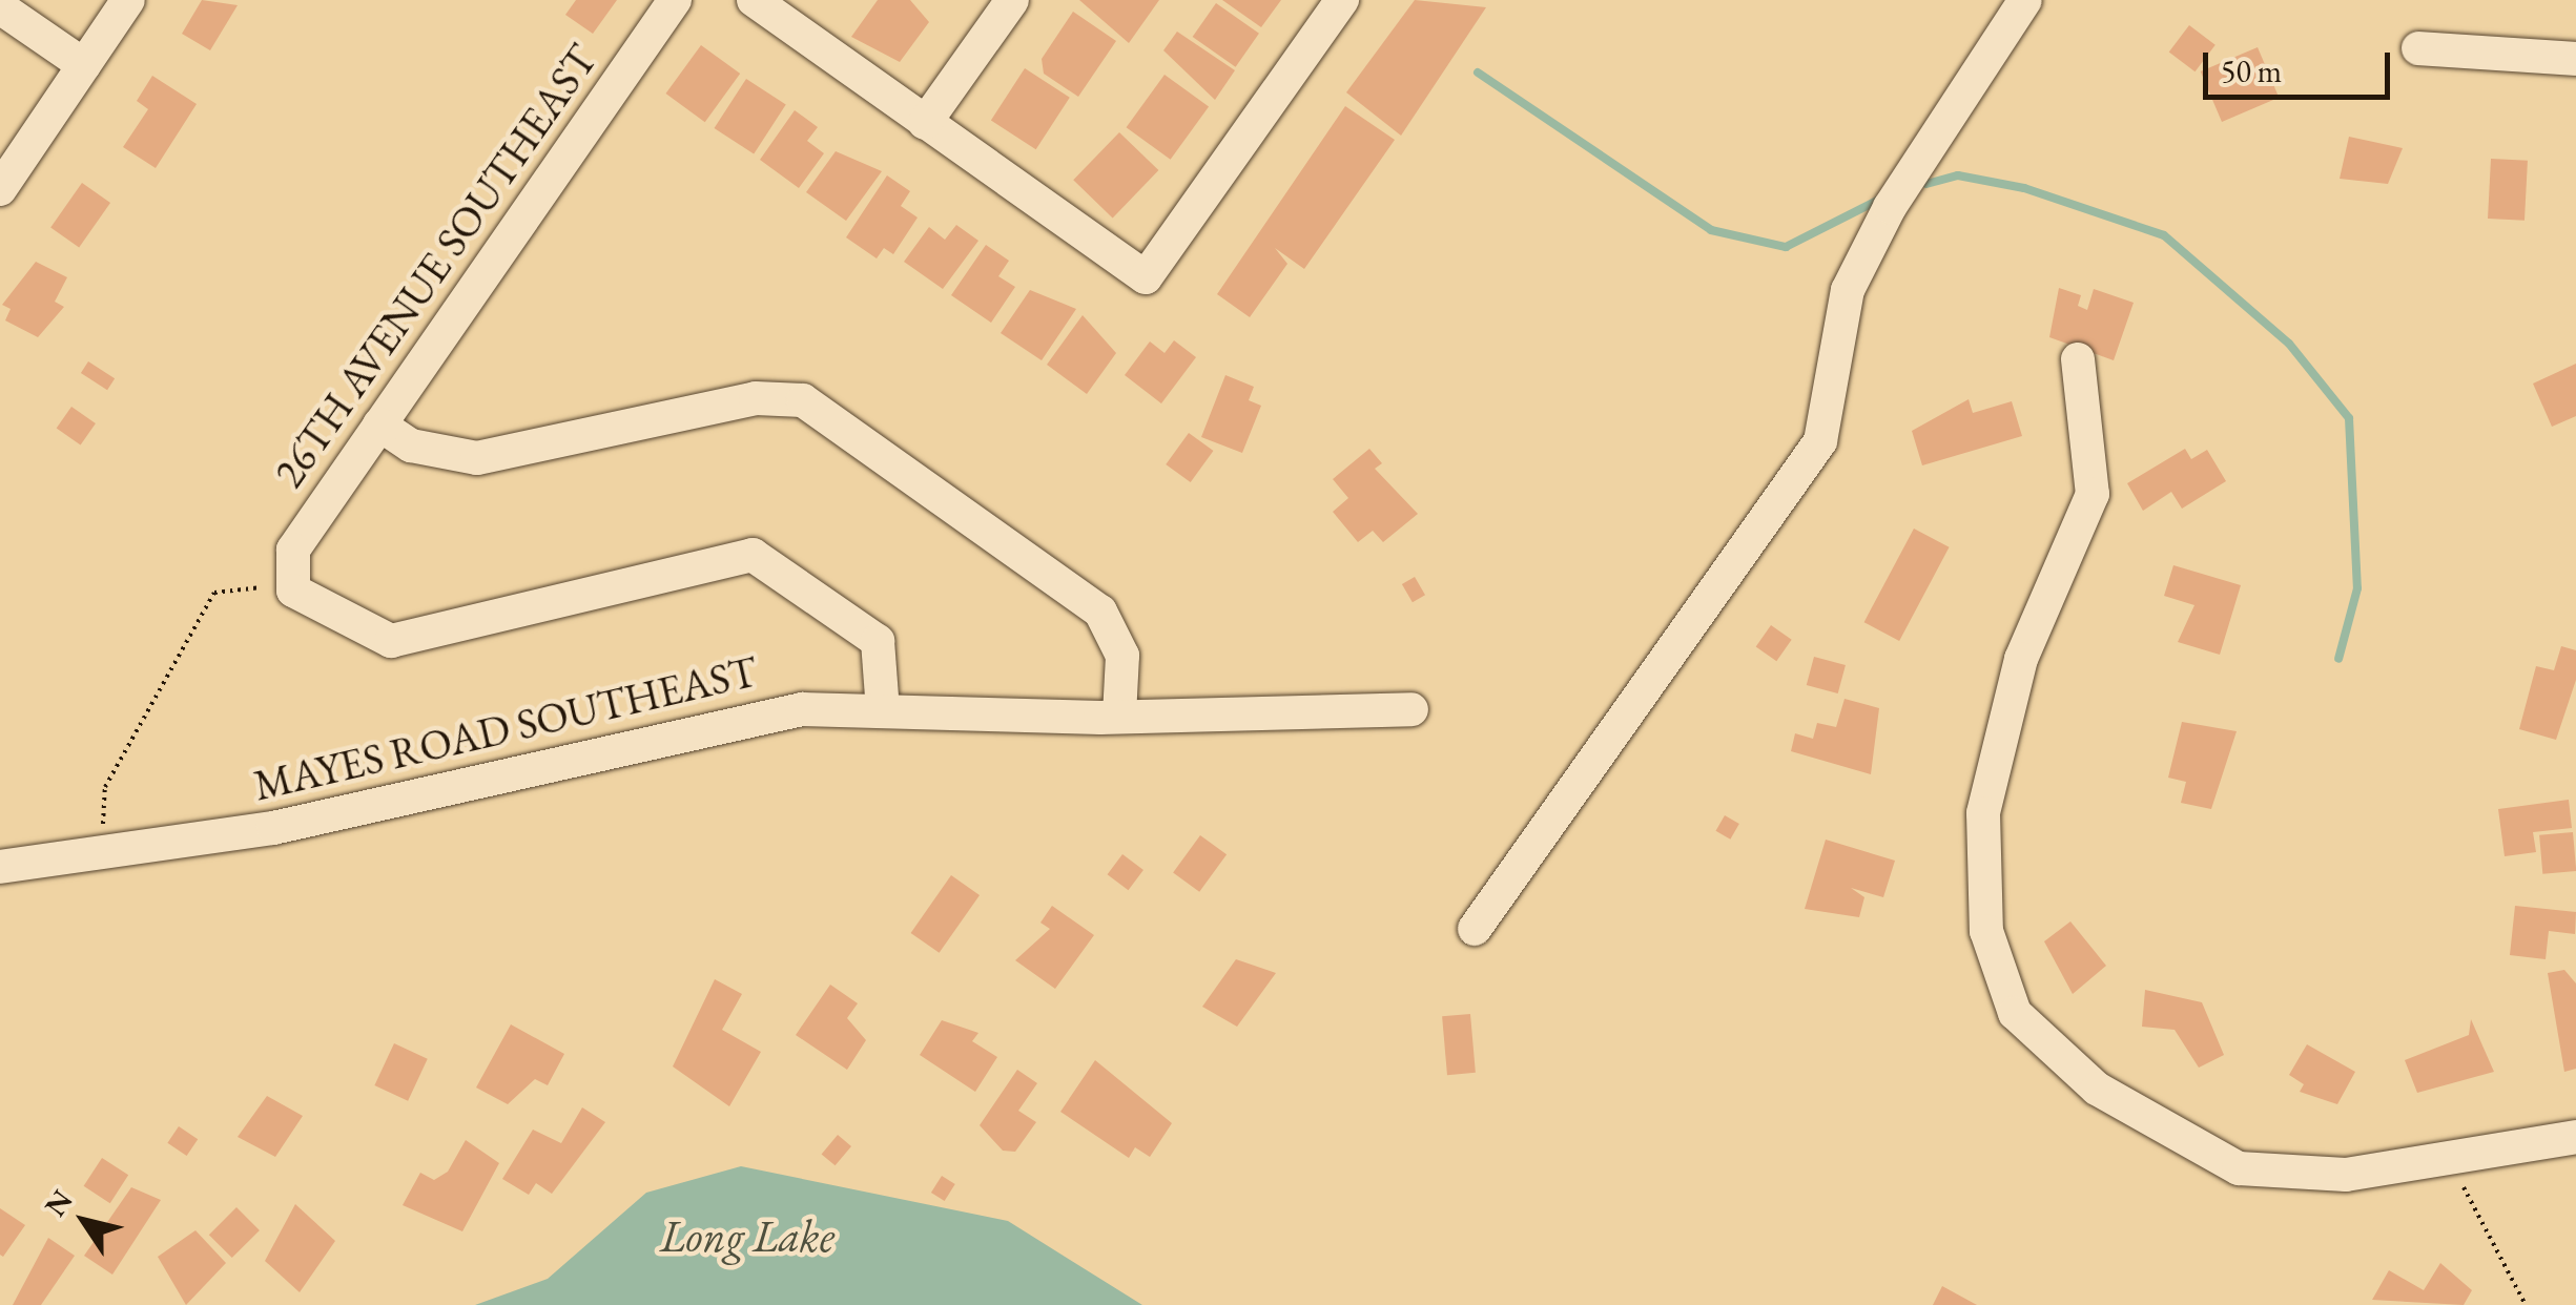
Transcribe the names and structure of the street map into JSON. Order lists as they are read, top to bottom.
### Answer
{
  "streets": {
    "street": ["26TH AVENUE SOUTHEAST", "MAYES ROAD SOUTHEAST"]
  },
  "water": ["Long Lake"],
  "scale_bar": "50 m",
  "north": "top left"
}
